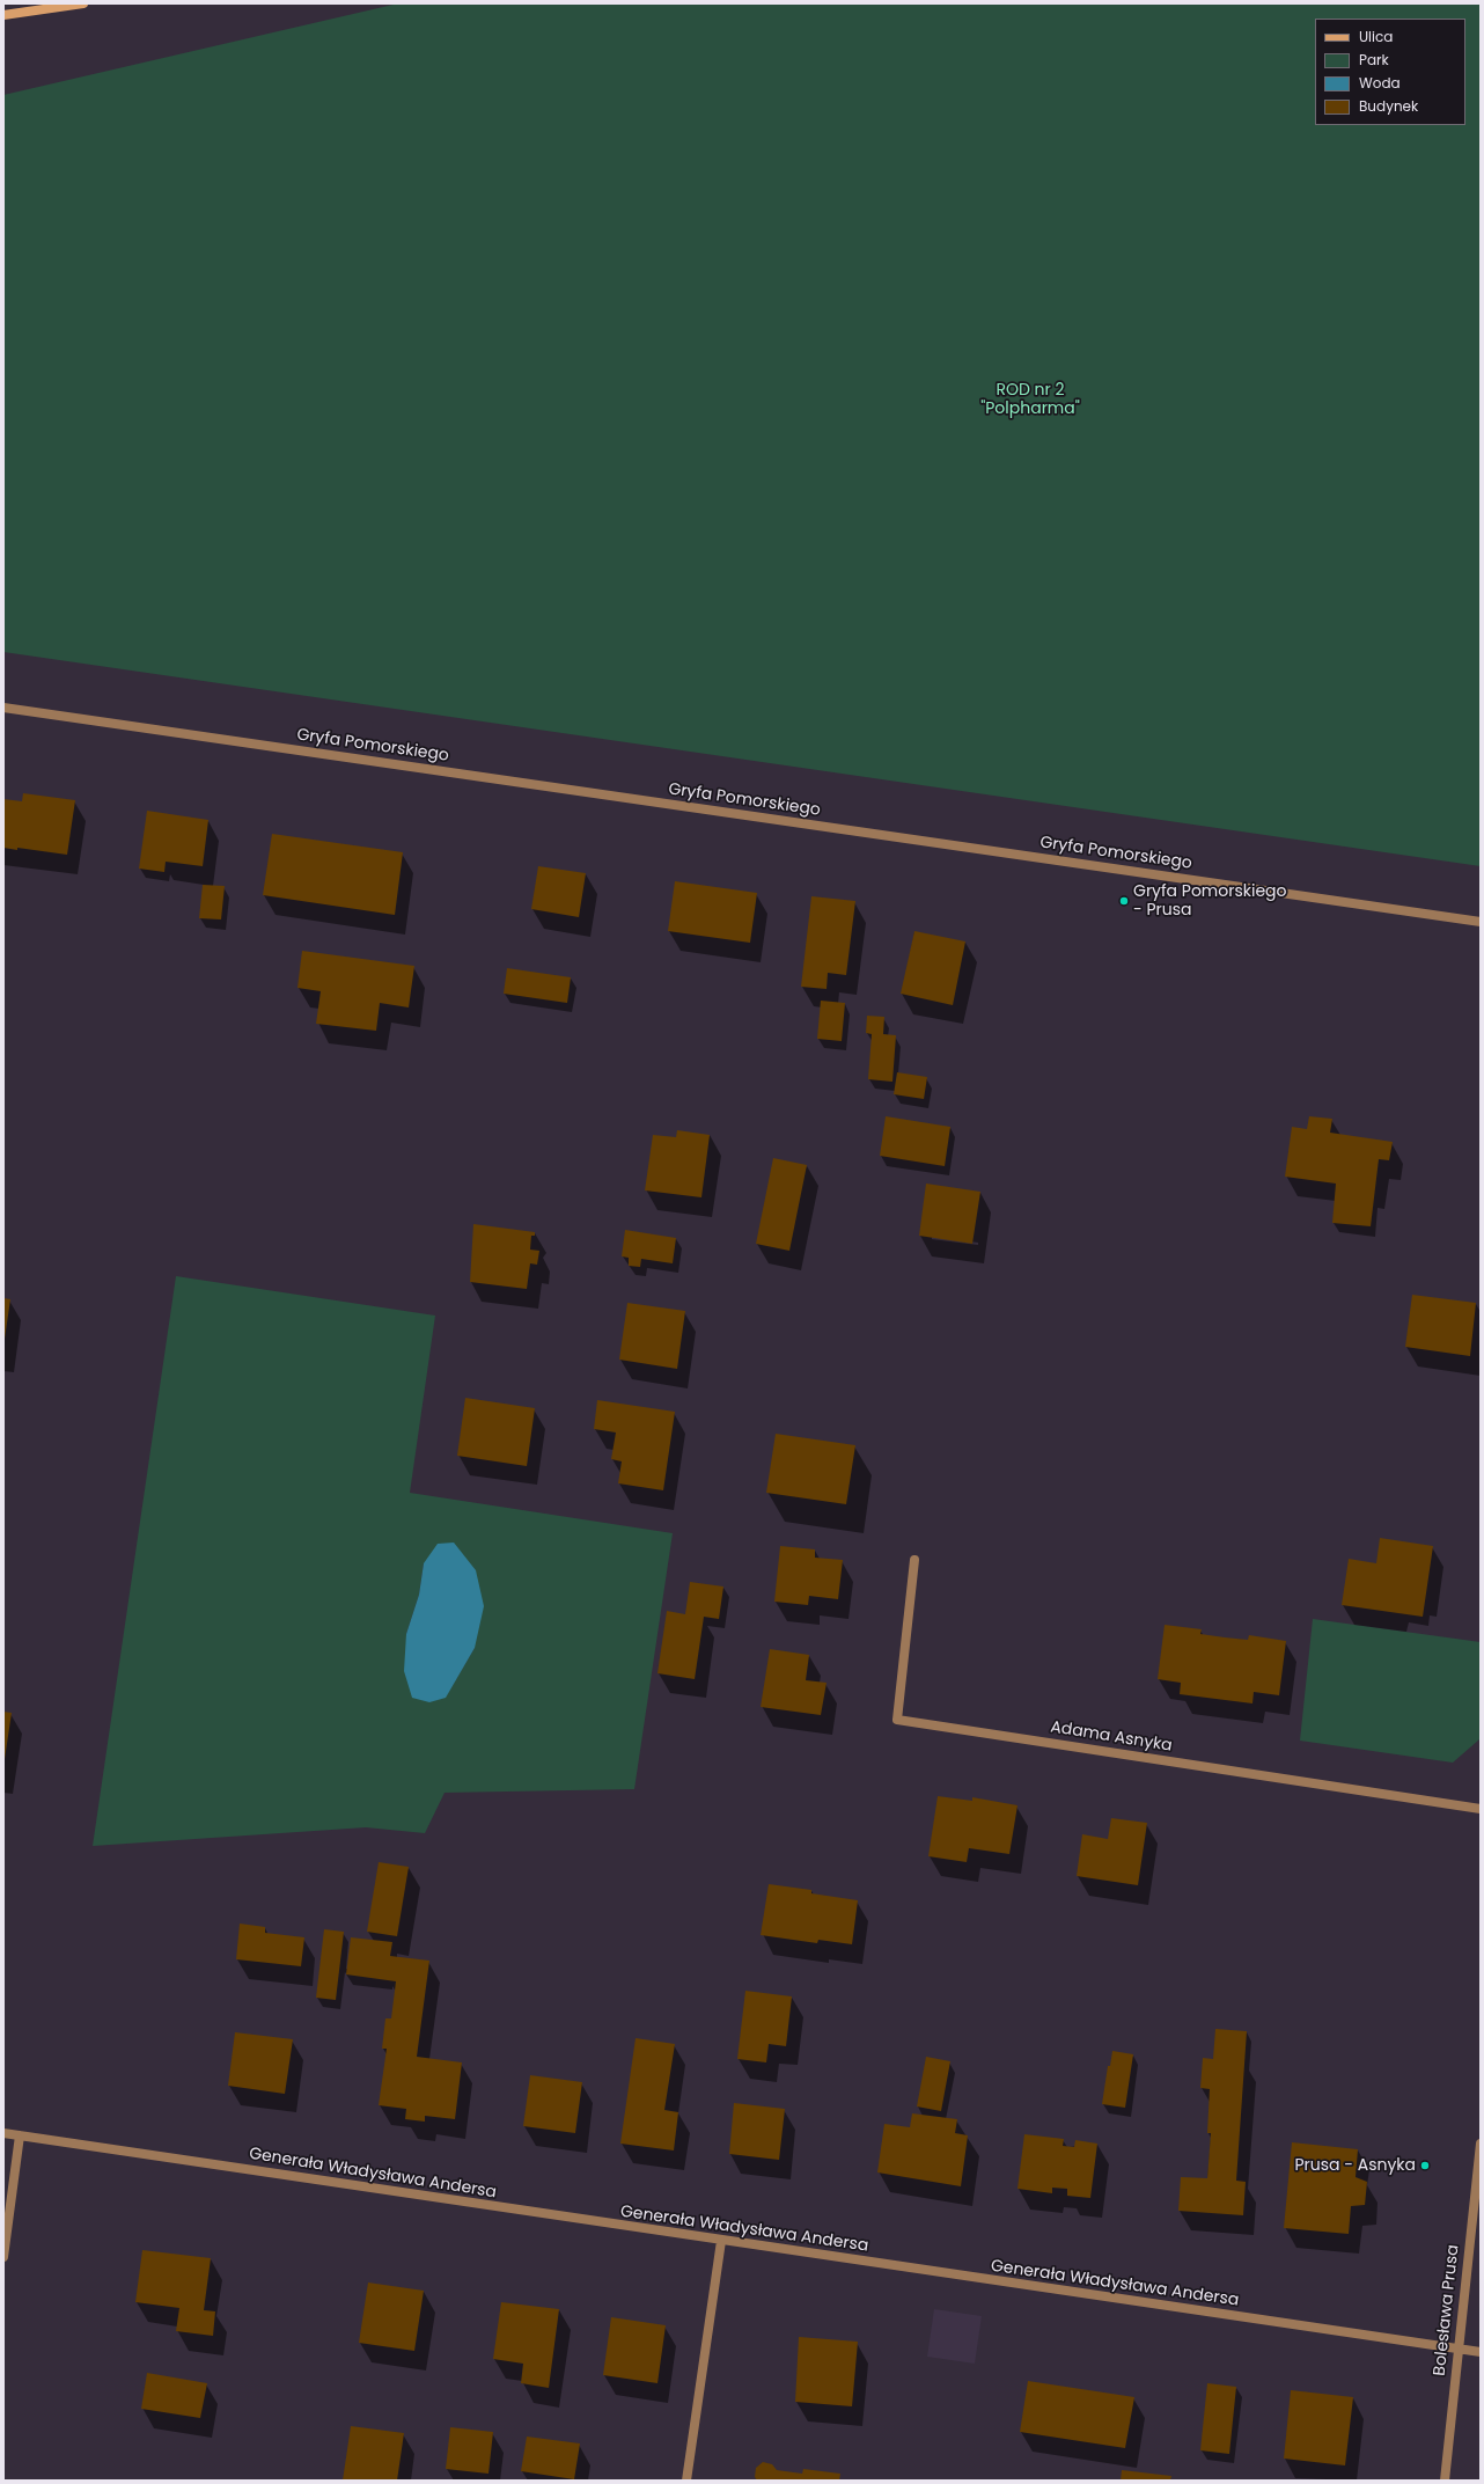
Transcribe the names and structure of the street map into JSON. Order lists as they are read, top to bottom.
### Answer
{
  "streets": {
    "street": [
      "Gryfa Pomorskiego",
      "Adama Asnyka",
      "Generała Władysława Andersa",
      "Bolesława Prusa"
    ]
  },
  "crossings": [
    ["Generała Władysława Andersa", "Bolesława Prusa"]
  ],
  "parks": ["ROD nr 2 \"Polpharma\""],
  "places": ["Gryfa Pomorskiego - Prusa", "Prusa - Asnyka"],
  "legend": [
    "Ulica",
    "Park",
    "Woda",
    "Budynek"
  ]
}
